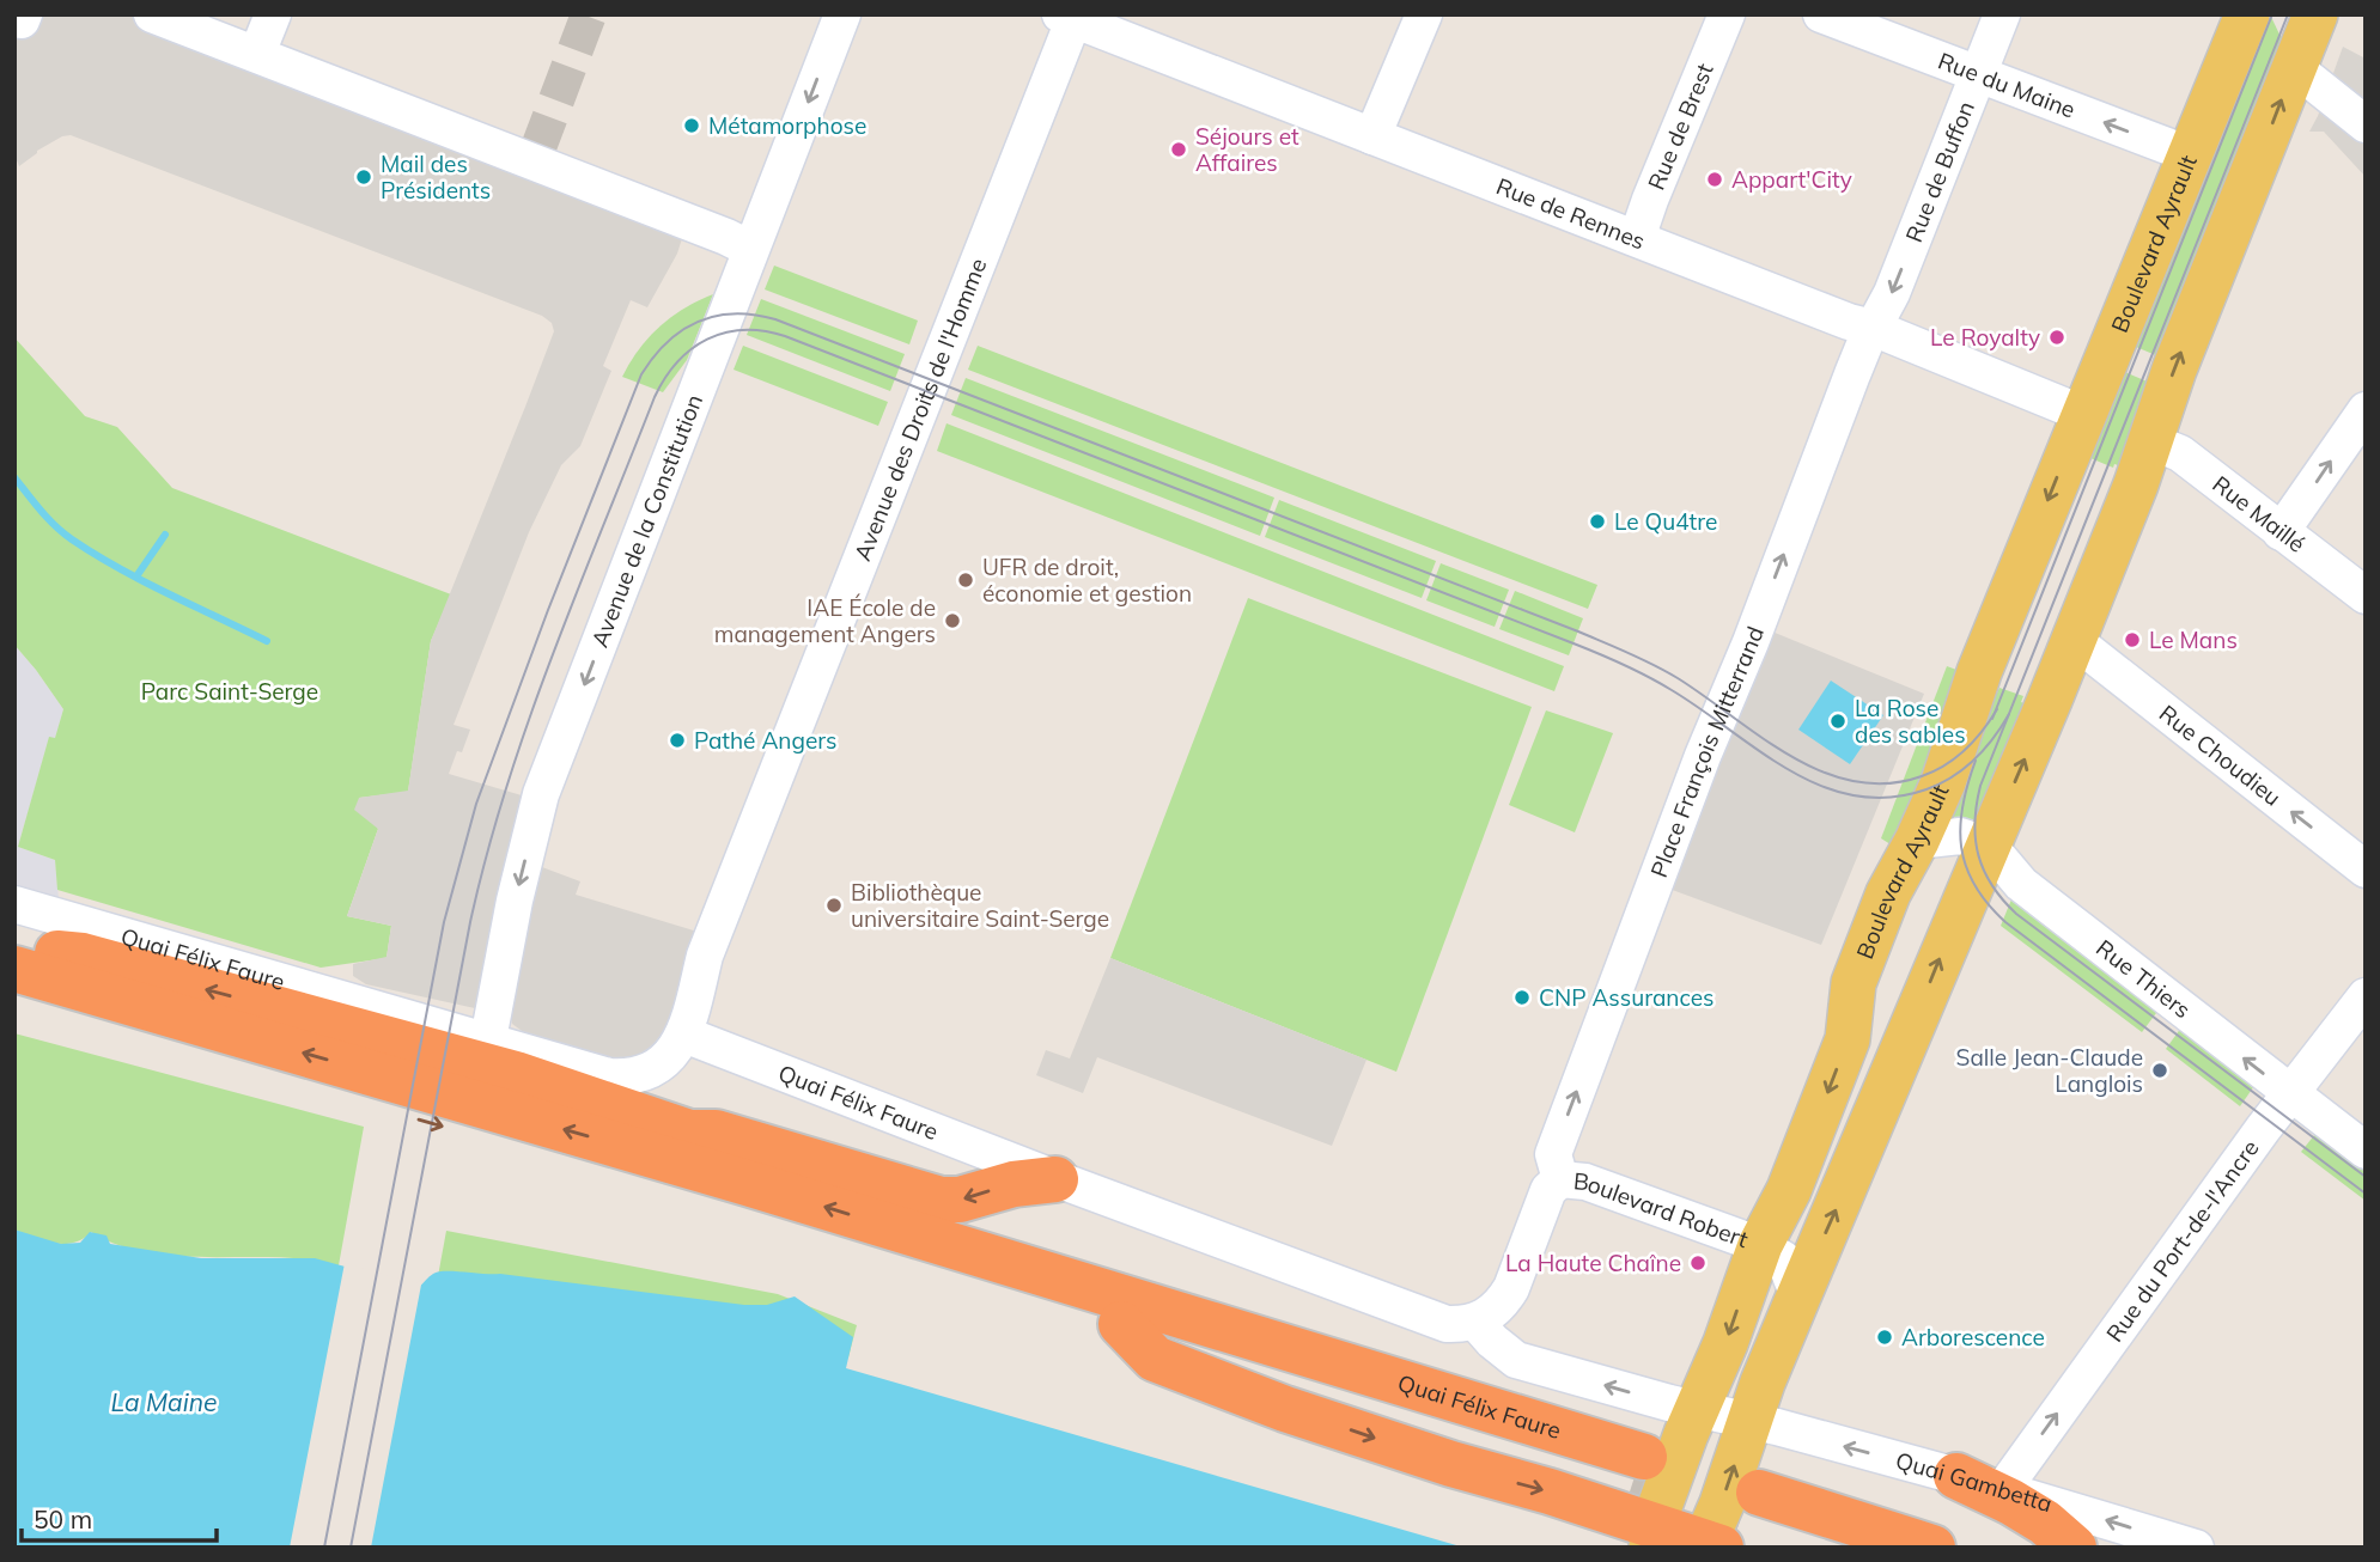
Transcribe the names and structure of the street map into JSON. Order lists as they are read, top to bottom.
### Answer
{
  "streets": {
    "highway": ["Quai Félix Faure"],
    "main road": ["Boulevard Ayrault"],
    "street": [
      "Rue du Maine",
      "Rue de Brest",
      "Rue de Buffon",
      "Rue de Rennes",
      "Avenue des Droits de l'Homme",
      "Rue Maillé",
      "Avenue de la Constitution",
      "Place François Mitterrand",
      "Rue Choudieu",
      "Rue Thiers",
      "Boulevard Robert",
      "Rue du Port-de-l'Ancre",
      "Quai Gambetta"
    ]
  },
  "crossings": [
    ["Rue du Maine", "Rue de Buffon"],
    ["Rue du Maine", "Boulevard Ayrault"],
    ["Rue de Brest", "Rue de Rennes"],
    ["Rue de Buffon", "Rue de Rennes"],
    ["Rue de Buffon", "Place François Mitterrand"],
    ["Rue de Rennes", "Boulevard Ayrault"],
    ["Rue de Rennes", "Avenue des Droits de l'Homme"],
    ["Rue de Rennes", "Place François Mitterrand"],
    ["Boulevard Ayrault", "Boulevard Robert"],
    ["Boulevard Ayrault", "Quai Gambetta"],
    ["Avenue des Droits de l'Homme", "Quai Félix Faure"],
    ["Avenue de la Constitution", "Quai Félix Faure"],
    ["Place François Mitterrand", "Boulevard Robert"],
    ["Rue Thiers", "Rue du Port-de-l'Ancre"],
    ["Rue du Port-de-l'Ancre", "Quai Gambetta"]
  ],
  "one_way": [
    "Rue du Maine",
    "Rue de Buffon",
    "Avenue de la Constitution",
    "Place François Mitterrand",
    "Rue Choudieu",
    "Rue Thiers",
    "Rue du Port-de-l'Ancre",
    "Quai Gambetta"
  ],
  "water": ["La Maine"],
  "parks": ["Parc Saint-Serge"],
  "places": [
    "Métamorphose",
    "Séjours et Affaires",
    "Mail des Présidents",
    "Appart'City",
    "Le Royalty",
    "Le Qu4tre",
    "UFR de droit, économie et gestion",
    "IAE École de management Angers",
    "Le Mans",
    "La Rose des sables",
    "Pathé Angers",
    "Bibliothèque universitaire Saint-Serge",
    "CNP Assurances",
    "Salle Jean-Claude Langlois",
    "La Haute Chaîne",
    "Arborescence"
  ],
  "scale_bar": "50 m"
}
